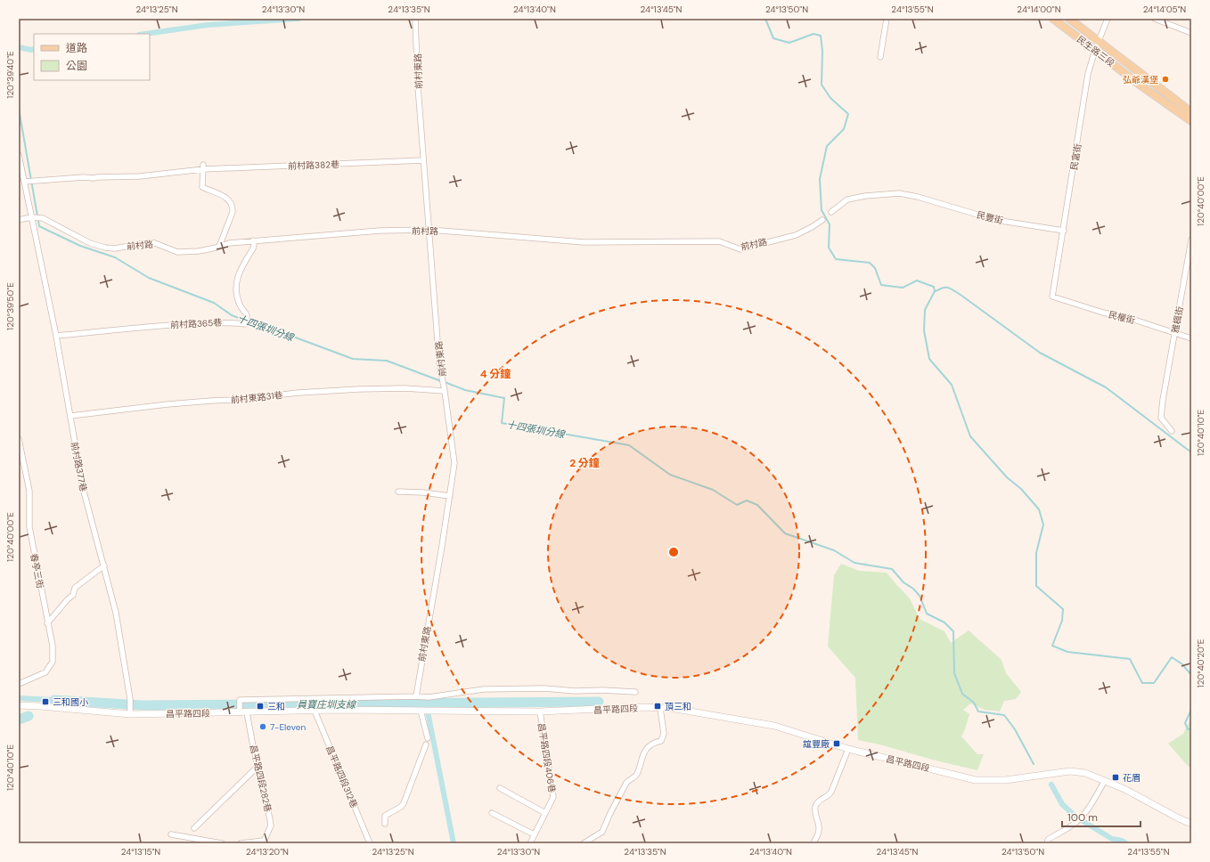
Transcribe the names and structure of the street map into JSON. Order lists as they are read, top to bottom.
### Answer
{
  "streets": {
    "main road": ["民生路三段"],
    "street": [
      "前村東路",
      "民富街",
      "前村路382巷",
      "民豐街",
      "前村路",
      "民權街",
      "雅楓街",
      "前村路365巷",
      "前村東路31巷",
      "前村路377巷",
      "春亭三街",
      "昌平路四段",
      "昌平路四段406巷",
      "昌平路四段312巷",
      "昌平路四段282巷"
    ]
  },
  "crossings": [
    ["民生路三段", "民富街"],
    ["前村東路", "前村路382巷"],
    ["前村東路", "前村路"],
    ["前村東路", "前村東路31巷"],
    ["民富街", "民豐街"],
    ["民富街", "民權街"],
    ["前村路382巷", "前村路377巷"],
    ["前村路", "前村路365巷"],
    ["前村路", "前村路377巷"],
    ["民權街", "雅楓街"],
    ["前村路365巷", "前村路377巷"],
    ["前村東路31巷", "前村路377巷"],
    ["前村路377巷", "昌平路四段"],
    ["昌平路四段", "昌平路四段406巷"],
    ["昌平路四段", "昌平路四段312巷"],
    ["昌平路四段", "昌平路四段282巷"]
  ],
  "water": ["十四張圳分線", "員寶庄圳支線"],
  "places": {
    "other": ["弘爺漢堡", "7-Eleven"],
    "transit": [
      "三和國小",
      "三和",
      "頂三和",
      "誼豐廠",
      "花眉"
    ]
  },
  "legend": ["道路", "公園"],
  "scale_bar": "100 m",
  "coordinates": [
    "24°13'25\"N",
    "24°13'30\"N",
    "24°13'35\"N",
    "24°13'40\"N",
    "24°13'45\"N",
    "24°13'50\"N",
    "24°13'55\"N",
    "24°14'00\"N",
    "24°14'05\"N",
    "120°39'40\"E",
    "120°40'00\"E",
    "120°39'50\"E",
    "120°40'10\"E",
    "120°40'20\"E",
    "24°13'15\"N",
    "24°13'20\"N"
  ],
  "rings": ["4 分鐘", "2 分鐘"]
}
